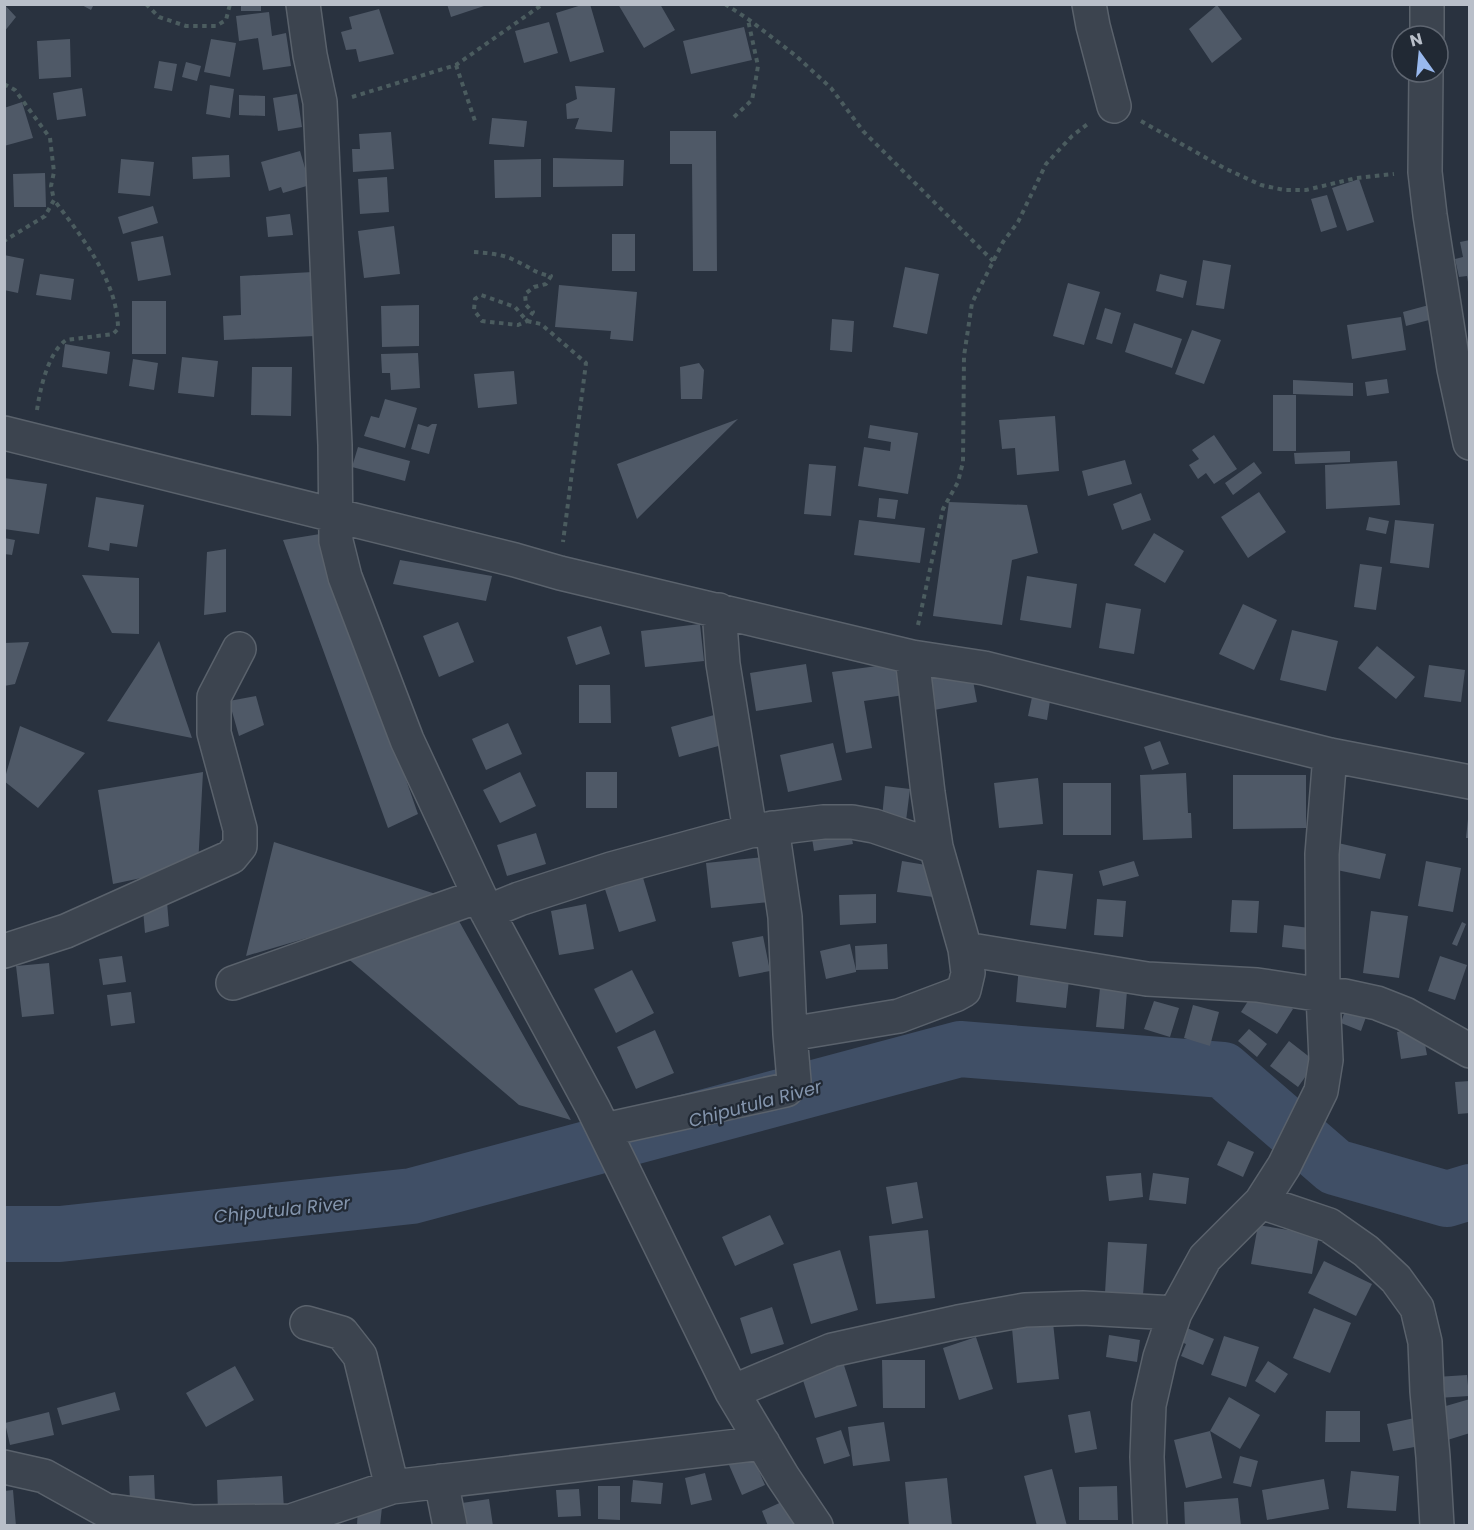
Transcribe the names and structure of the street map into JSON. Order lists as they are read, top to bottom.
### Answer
{
  "water": ["Chiputula River"],
  "north": "top"
}
